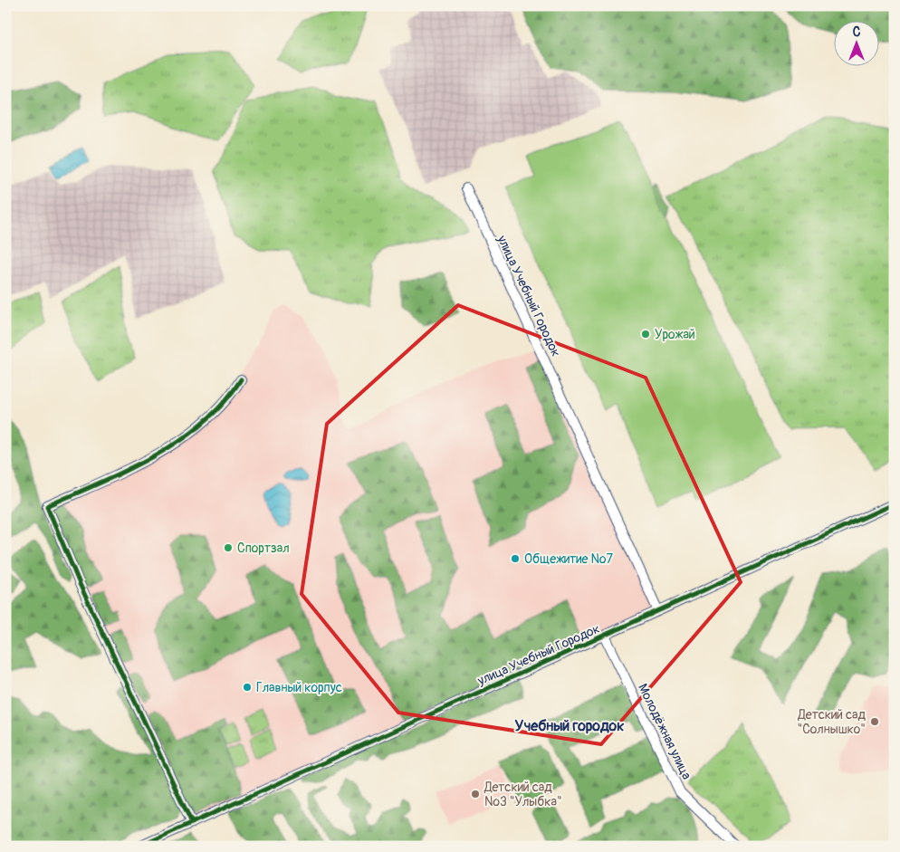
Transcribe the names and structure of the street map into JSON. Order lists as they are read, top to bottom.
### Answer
{
  "streets": {
    "street": ["улица Учебный Городок", "Молодёжная улица"]
  },
  "crossings": [
    ["улица Учебный Городок", "Молодёжная улица"]
  ],
  "districts": ["Учебный городок"],
  "places": [
    "Урожай",
    "Спортзал",
    "Общежитие №7",
    "Главный корпус",
    "Детский сад \"Солнышко\"",
    "Детский сад №3 \"Улыбка\""
  ],
  "north": "top"
}
